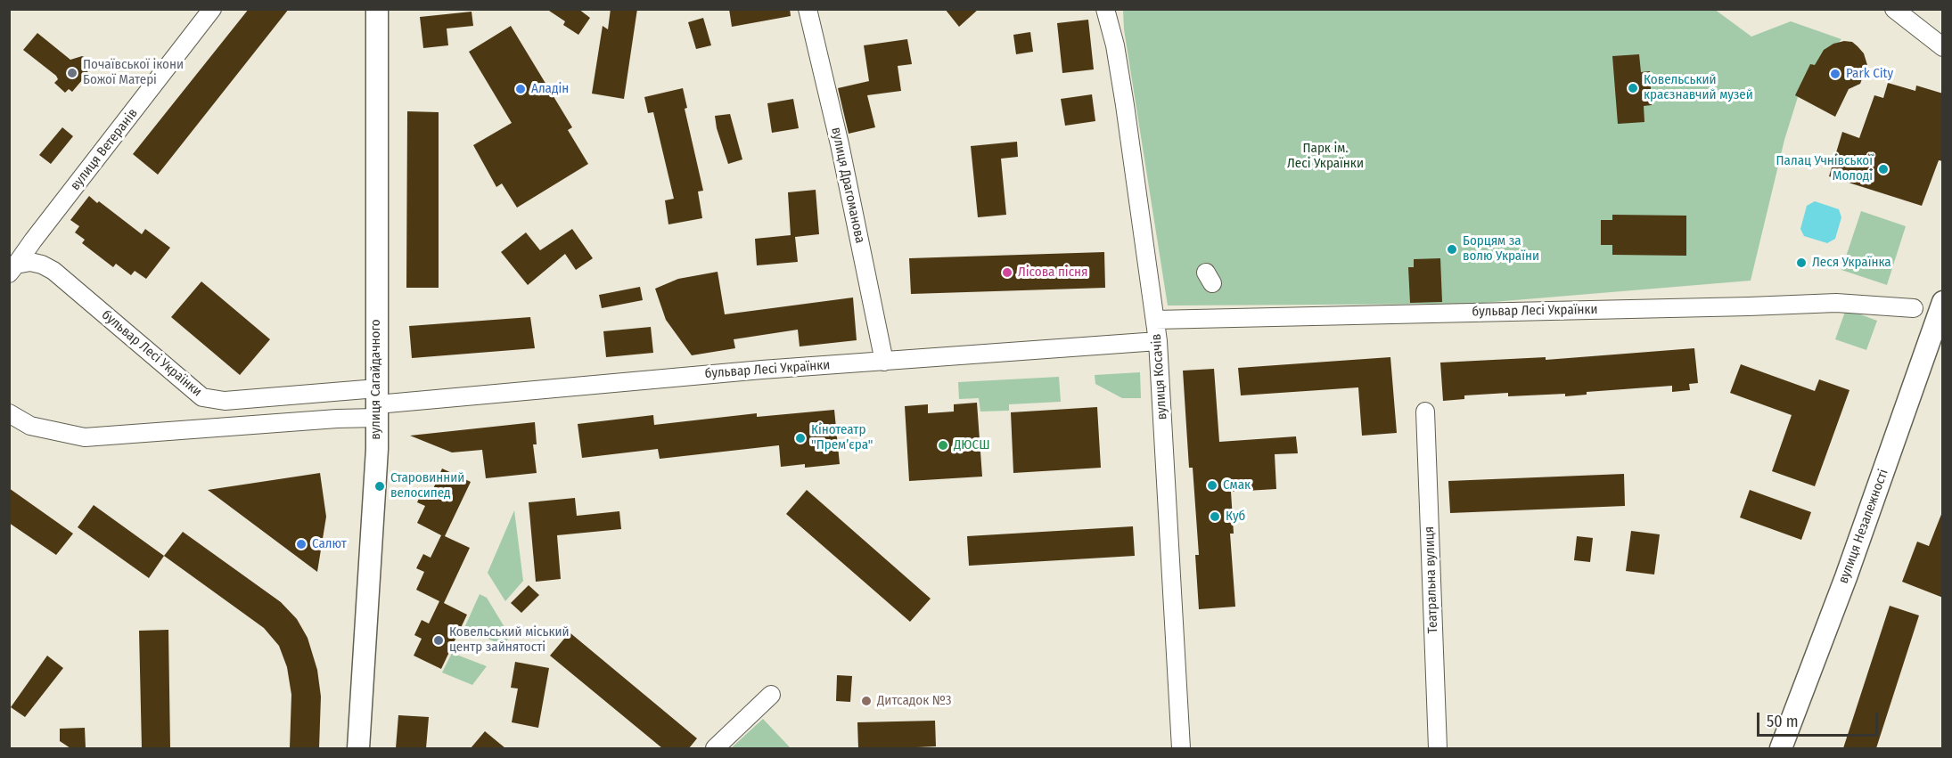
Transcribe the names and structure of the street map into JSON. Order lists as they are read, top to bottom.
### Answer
{
  "streets": {
    "main road": ["вулиця Сагайдачного", "вулиця Незалежності"],
    "street": [
      "вулиця Ветеранів",
      "вулиця Драгоманова",
      "бульвар Лесі Українки",
      "вулиця Косачів",
      "Театральна вулиця"
    ]
  },
  "crossings": [
    ["вулиця Ветеранів", "бульвар Лесі Українки"],
    ["вулиця Драгоманова", "бульвар Лесі Українки"],
    ["бульвар Лесі Українки", "вулиця Косачів"],
    ["бульвар Лесі Українки", "вулиця Сагайдачного"]
  ],
  "parks": ["Парк ім. Лесі Українки"],
  "places": [
    "Почаївської ікони Божої Матері",
    "Park City",
    "Ковельський краєзнавчий музей",
    "Аладін",
    "Палац Учнівської Молоді",
    "Борцям за волю України",
    "Леся Українка",
    "Лісова пісня",
    "Кінотеатр \"Прем’єра\"",
    "ДЮСШ",
    "Смак",
    "Старовинний велосипед",
    "Куб",
    "Салют",
    "Ковельський міський центр зайнятості",
    "Дитсадок №3"
  ],
  "scale_bar": "50 m"
}
